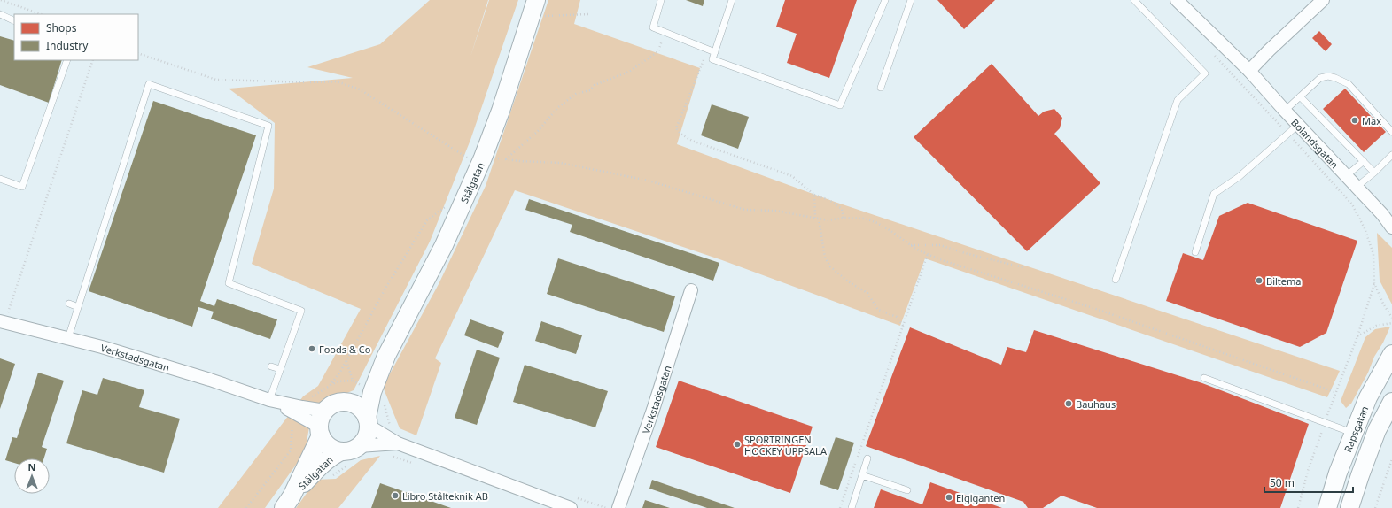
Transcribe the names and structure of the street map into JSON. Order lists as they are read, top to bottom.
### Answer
{
  "streets": {
    "main road": ["Stålgatan", "Rapsgatan"],
    "street": ["Bolandsgatan", "Verkstadsgatan"]
  },
  "crossings": [
    ["Stålgatan", "Verkstadsgatan"]
  ],
  "places": [
    "Max",
    "Biltema",
    "Foods & Co",
    "Bauhaus",
    "SPORTRINGEN HOCKEY UPPSALA",
    "Libro Stålteknik AB",
    "Elgiganten"
  ],
  "legend": ["Shops", "Industry"],
  "scale_bar": "50 m",
  "north": "top"
}
